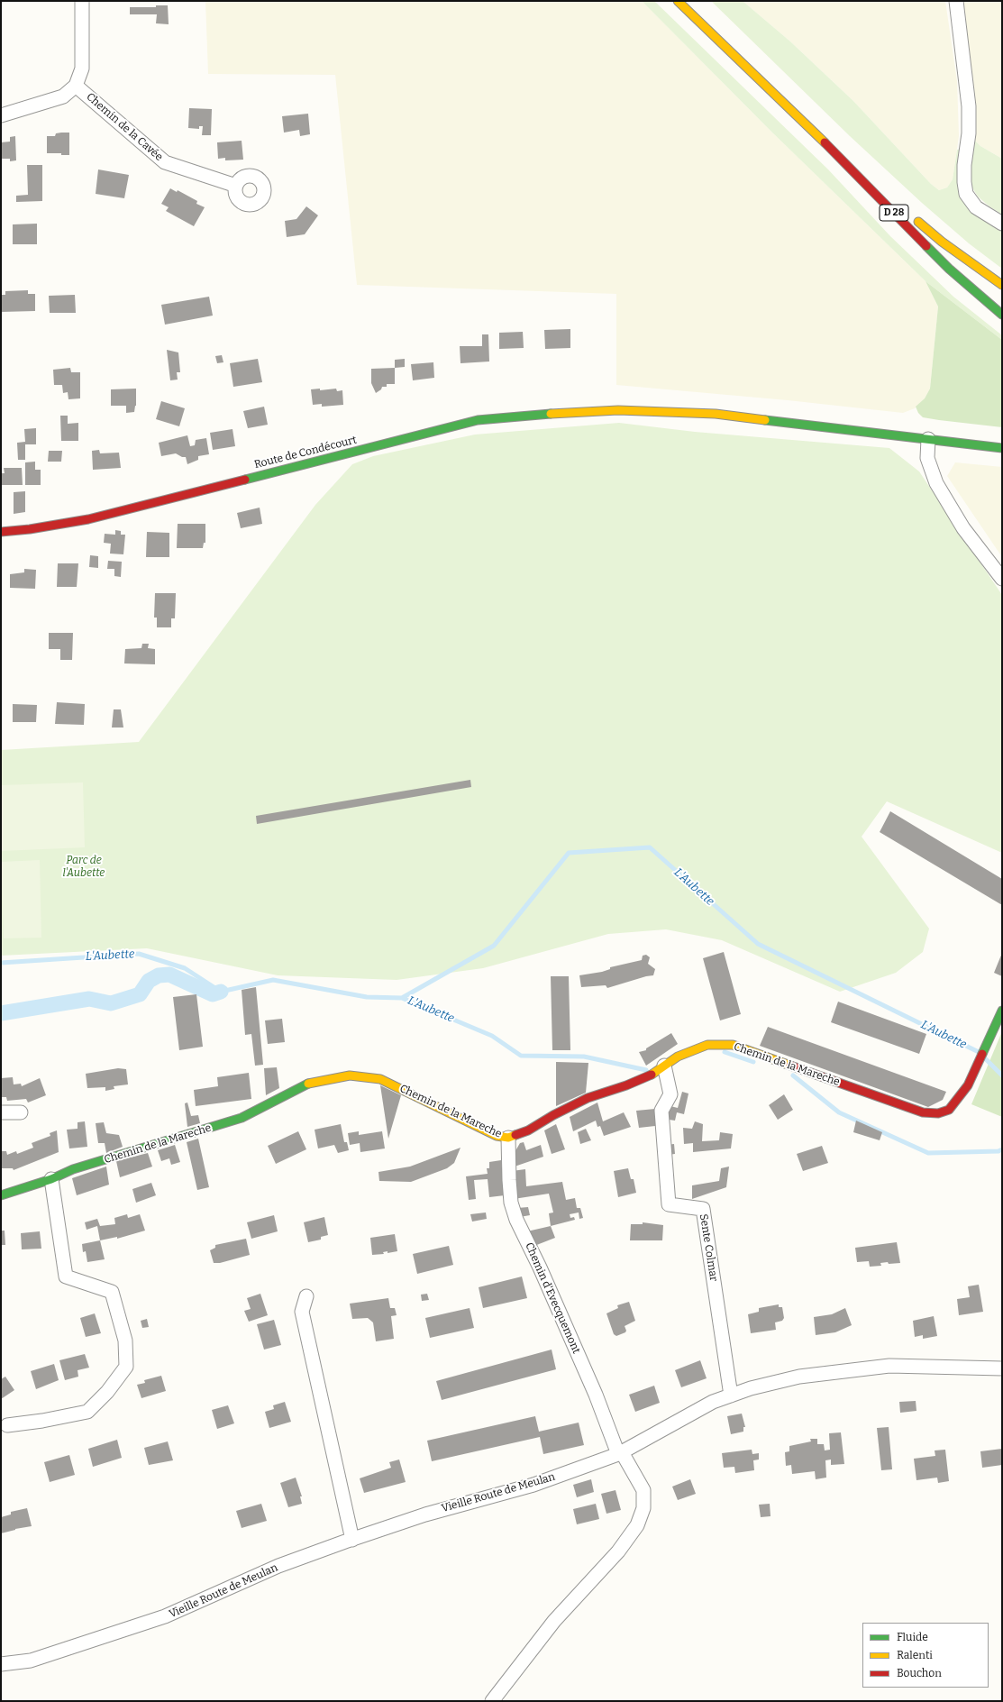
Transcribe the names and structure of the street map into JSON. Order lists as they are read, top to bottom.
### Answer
{
  "streets": {
    "street": [
      "Chemin de la Cavée",
      "D 28",
      "Route de Condécourt",
      "Chemin de la Mareche",
      "Sente Colmar",
      "Chemin d'Evecquemont",
      "Vieille Route de Meulan"
    ]
  },
  "crossings": [
    ["Chemin de la Mareche", "Sente Colmar"],
    ["Chemin de la Mareche", "Chemin d'Evecquemont"],
    ["Sente Colmar", "Vieille Route de Meulan"],
    ["Chemin d'Evecquemont", "Vieille Route de Meulan"]
  ],
  "water": ["L'Aubette"],
  "parks": ["Parc de l'Aubette"],
  "legend": ["Fluide", "Ralenti", "Bouchon"]
}
